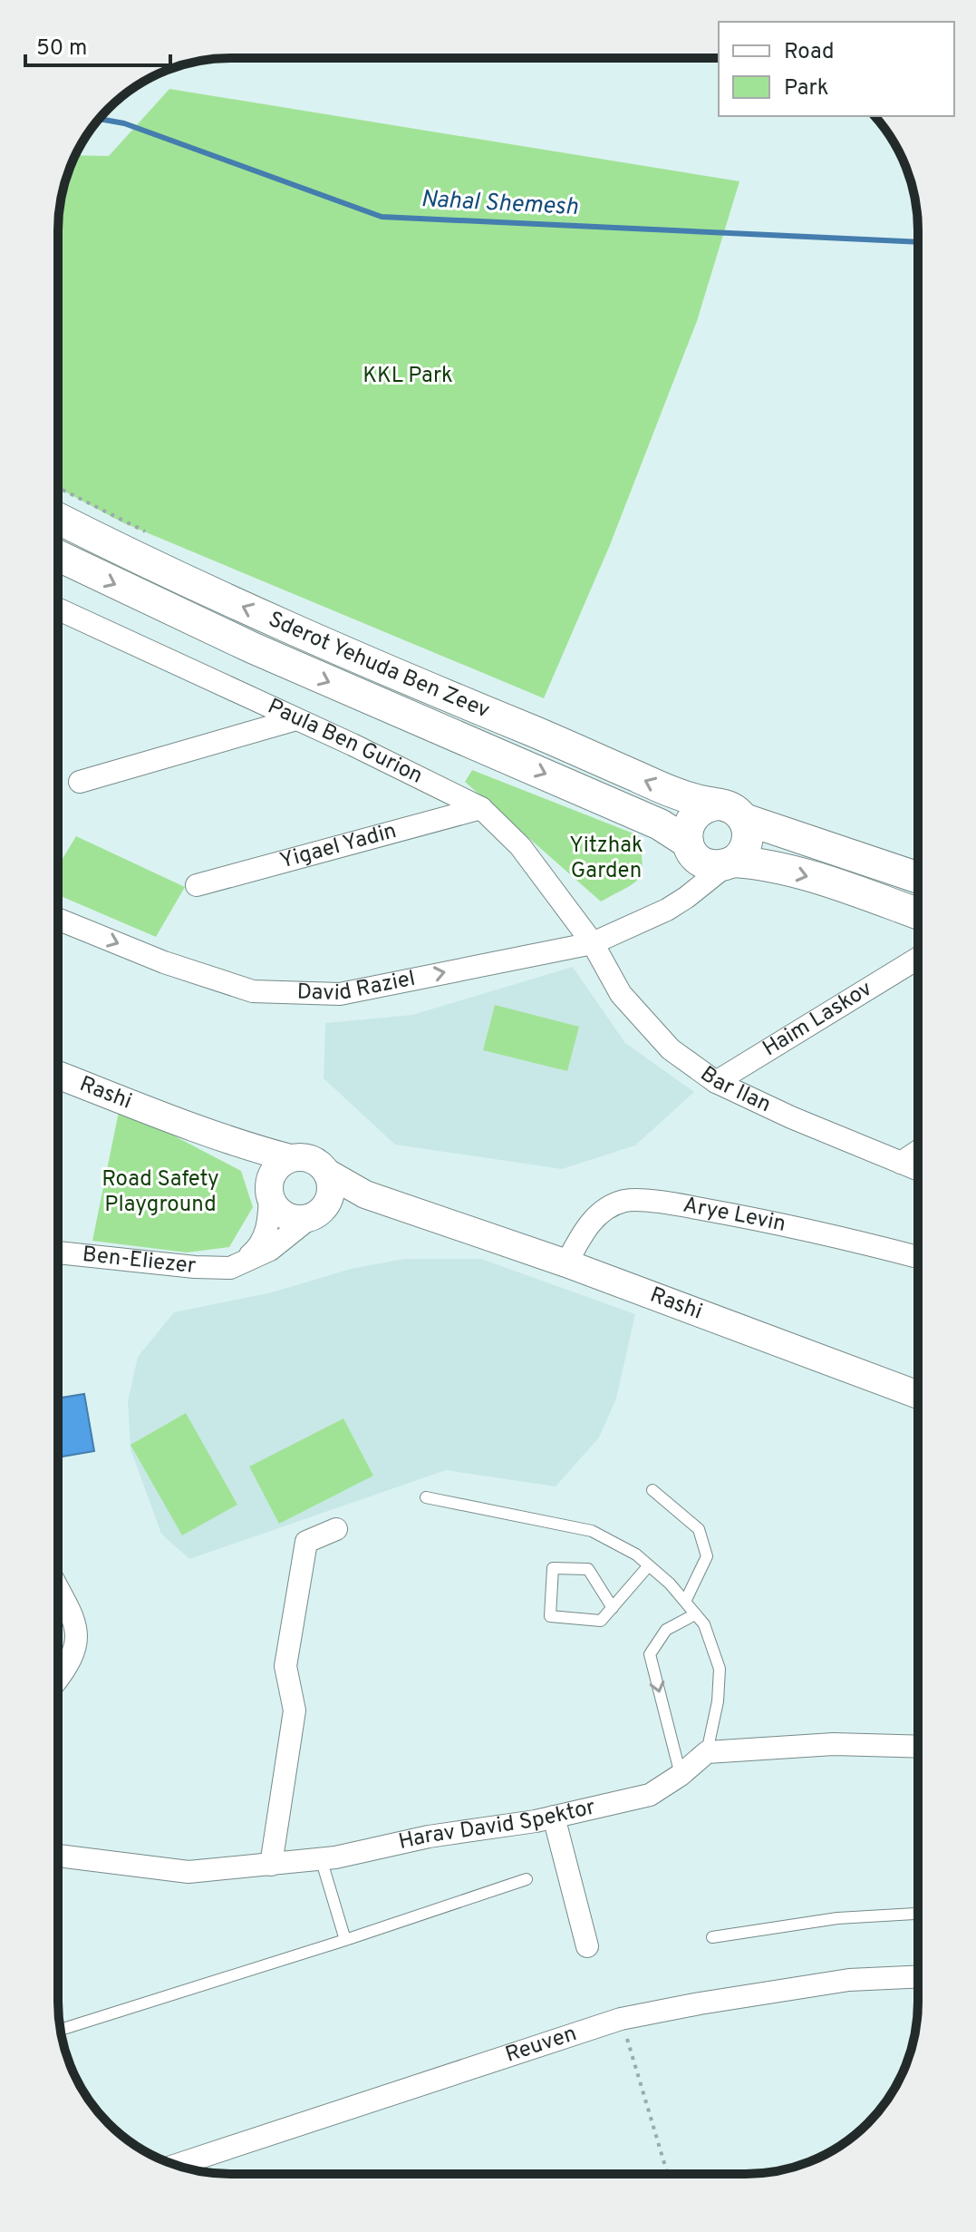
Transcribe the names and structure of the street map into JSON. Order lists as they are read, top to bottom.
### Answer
{
  "streets": {
    "main road": ["Sderot Yehuda Ben Zeev"],
    "street": [
      "Paula Ben Gurion",
      "Yigael Yadin",
      "David Raziel",
      "Haim Laskov",
      "Bar Ilan",
      "Rashi",
      "Arye Levin",
      "Ben-Eliezer",
      "Harav David Spektor",
      "Reuven"
    ]
  },
  "crossings": [
    ["Sderot Yehuda Ben Zeev", "David Raziel"],
    ["Paula Ben Gurion", "Yigael Yadin"],
    ["Paula Ben Gurion", "David Raziel"],
    ["Paula Ben Gurion", "Bar Ilan"],
    ["David Raziel", "Bar Ilan"],
    ["Haim Laskov", "Bar Ilan"],
    ["Rashi", "Arye Levin"],
    ["Rashi", "Ben-Eliezer"]
  ],
  "one_way": ["David Raziel"],
  "water": ["Nahal Shemesh"],
  "parks": ["KKL Park", "Yitzhak Garden", "Road Safety Playground"],
  "legend": ["Road", "Park"],
  "scale_bar": "50 m"
}
